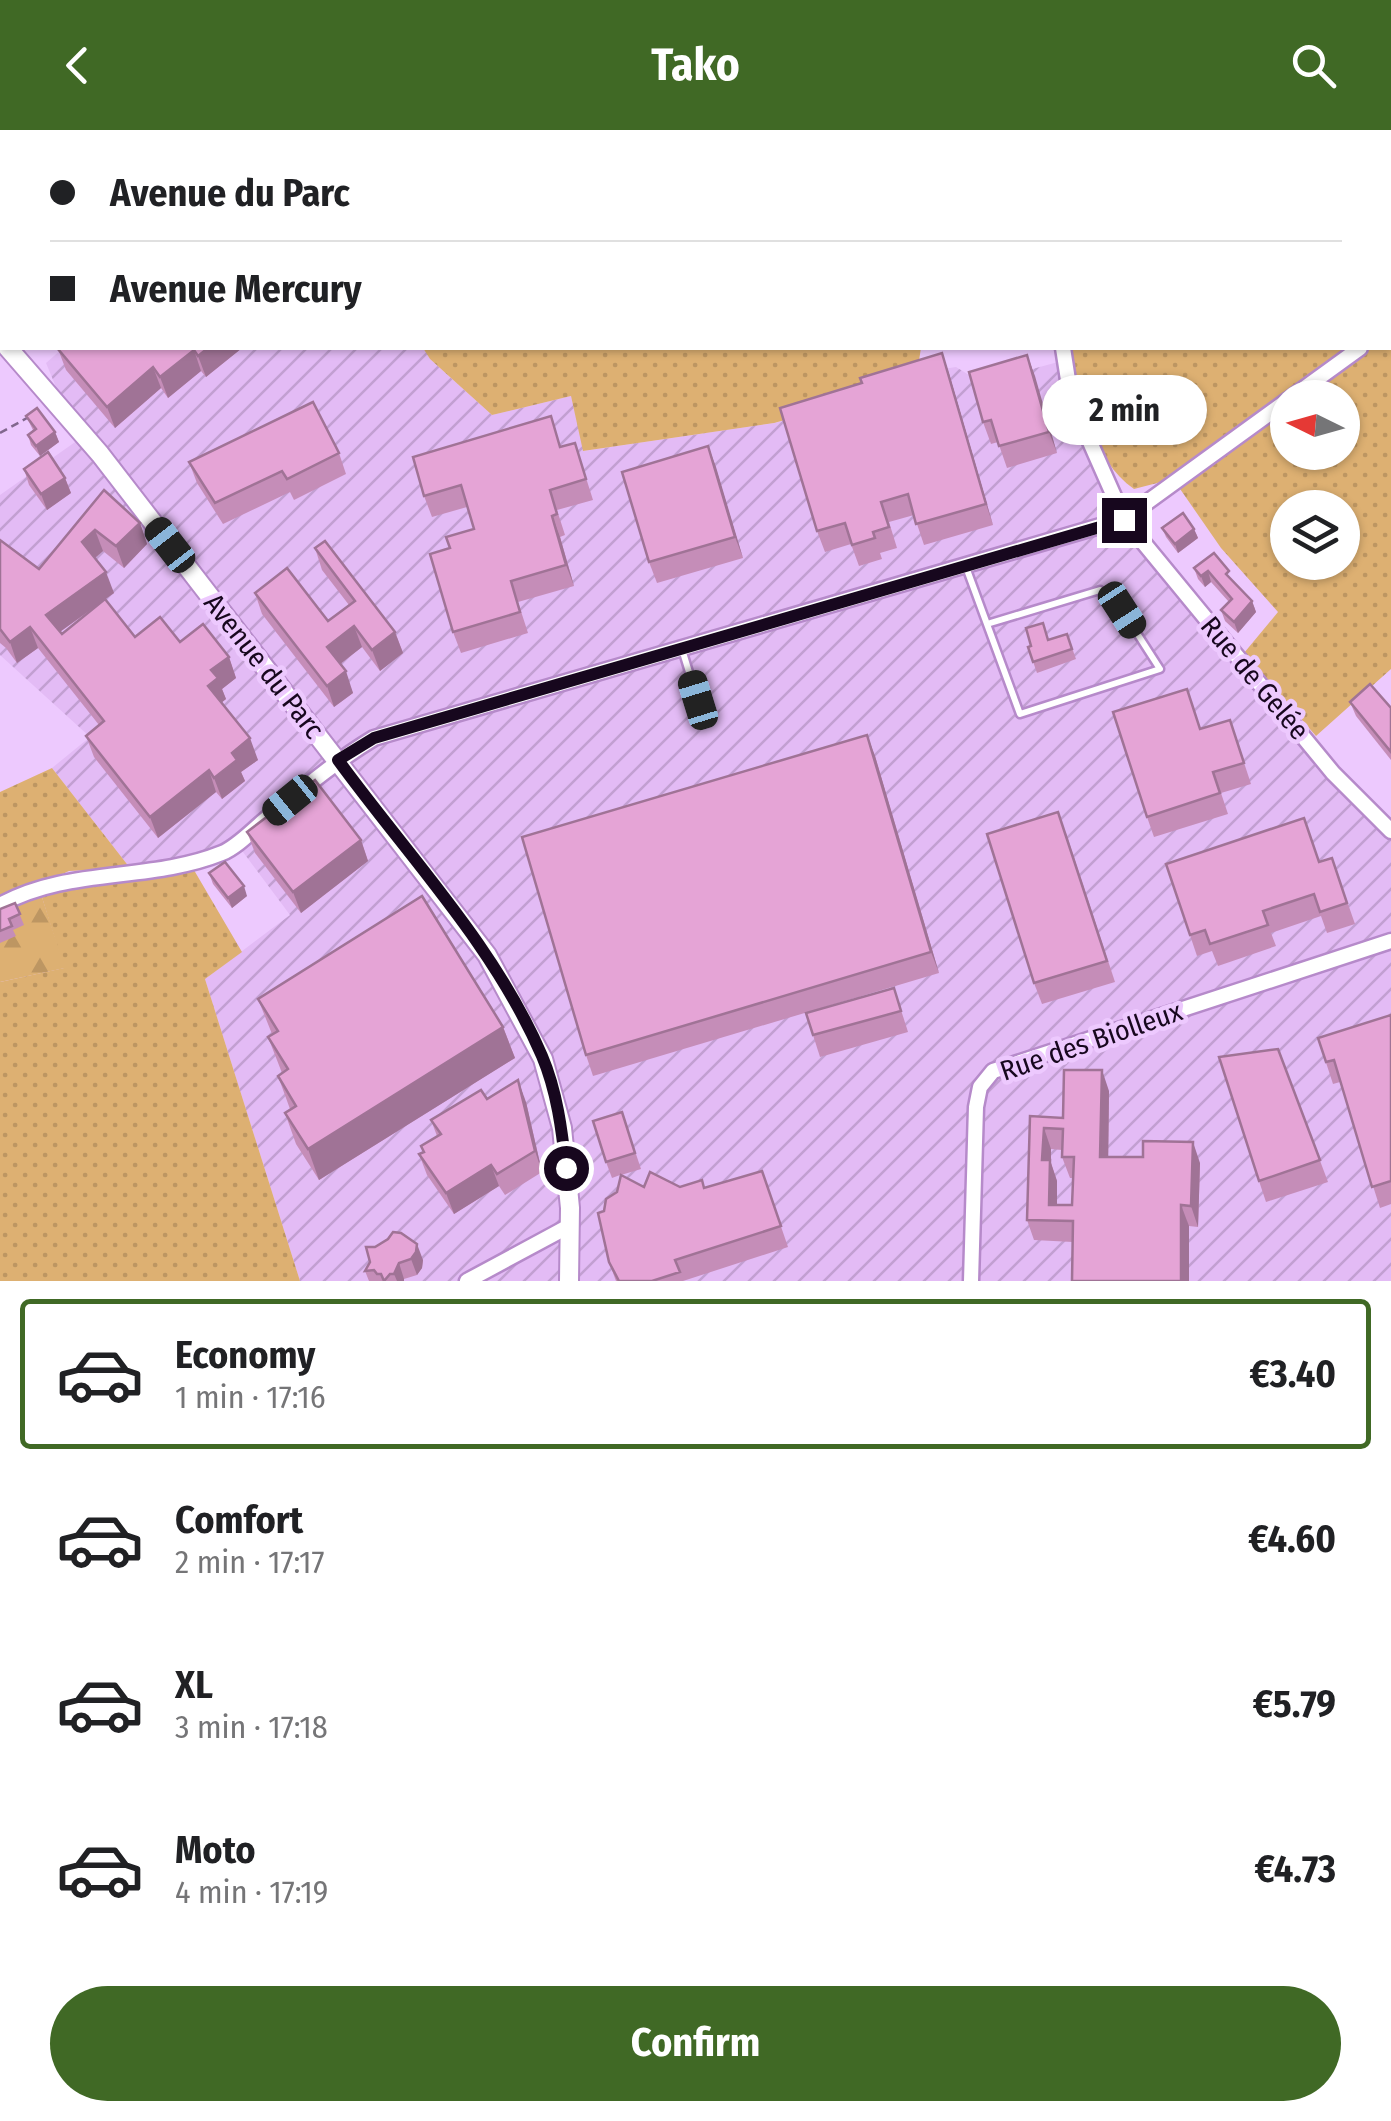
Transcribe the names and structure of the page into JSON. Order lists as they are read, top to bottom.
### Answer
{
  "streets": {
    "street": ["Avenue du Parc", "Rue de Gelée", "Rue des Biolleux"]
  },
  "north": "left",
  "page": {
    "header": "Tako",
    "banner": ["Avenue du Parc", "Avenue Mercury"],
    "bubble": "2 min",
    "list": [
      {
        "name": "Economy",
        "note": "1 min · 17:16",
        "value": "€3.40"
      },
      {
        "name": "Comfort",
        "note": "2 min · 17:17",
        "value": "€4.60"
      },
      {
        "name": "XL",
        "note": "3 min · 17:18",
        "value": "€5.79"
      },
      {
        "name": "Moto",
        "note": "4 min · 17:19",
        "value": "€4.73"
      }
    ],
    "buttons": "Confirm"
  }
}
